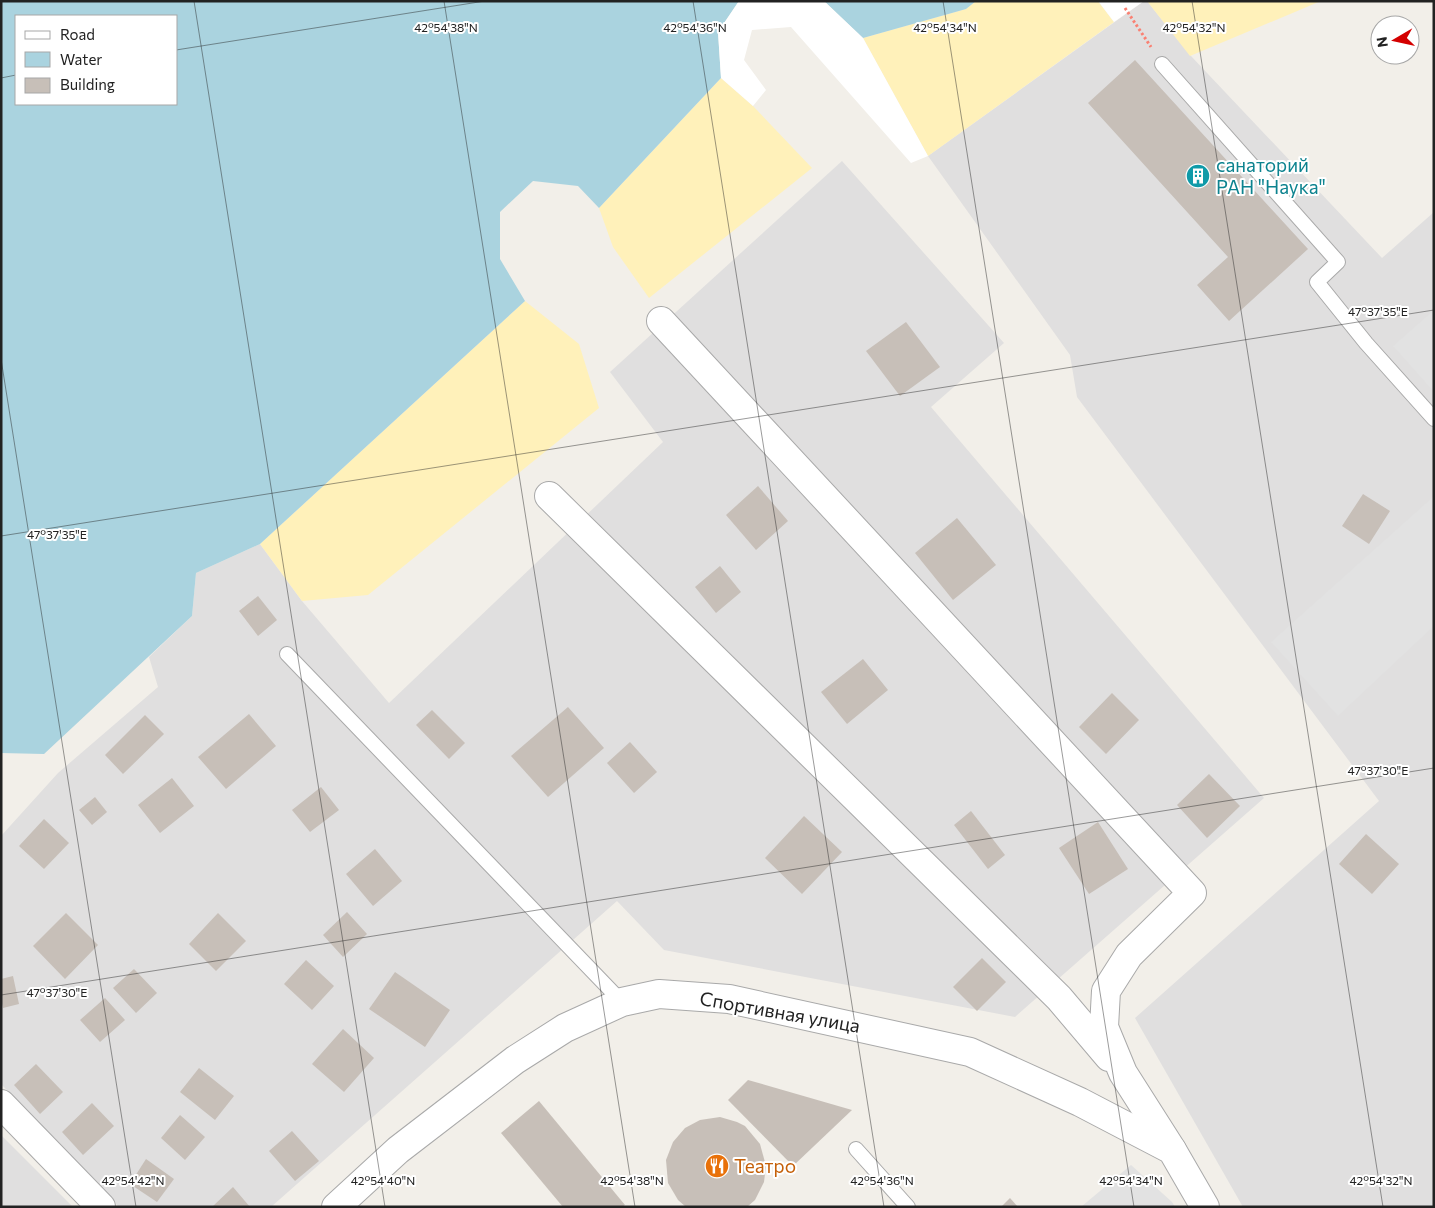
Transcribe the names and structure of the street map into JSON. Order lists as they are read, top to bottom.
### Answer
{
  "streets": {
    "street": ["Спортивная улица"]
  },
  "places": {
    "building": ["санаторий РАН \"Наука\""],
    "restaurant": ["Театро"]
  },
  "legend": ["Road", "Water", "Building"],
  "north": "left",
  "coordinates": [
    "42°54'38\"N",
    "42°54'36\"N",
    "42°54'34\"N",
    "42°54'32\"N",
    "47°37'35\"E",
    "47°37'30\"E",
    "42°54'42\"N",
    "42°54'40\"N"
  ]
}
